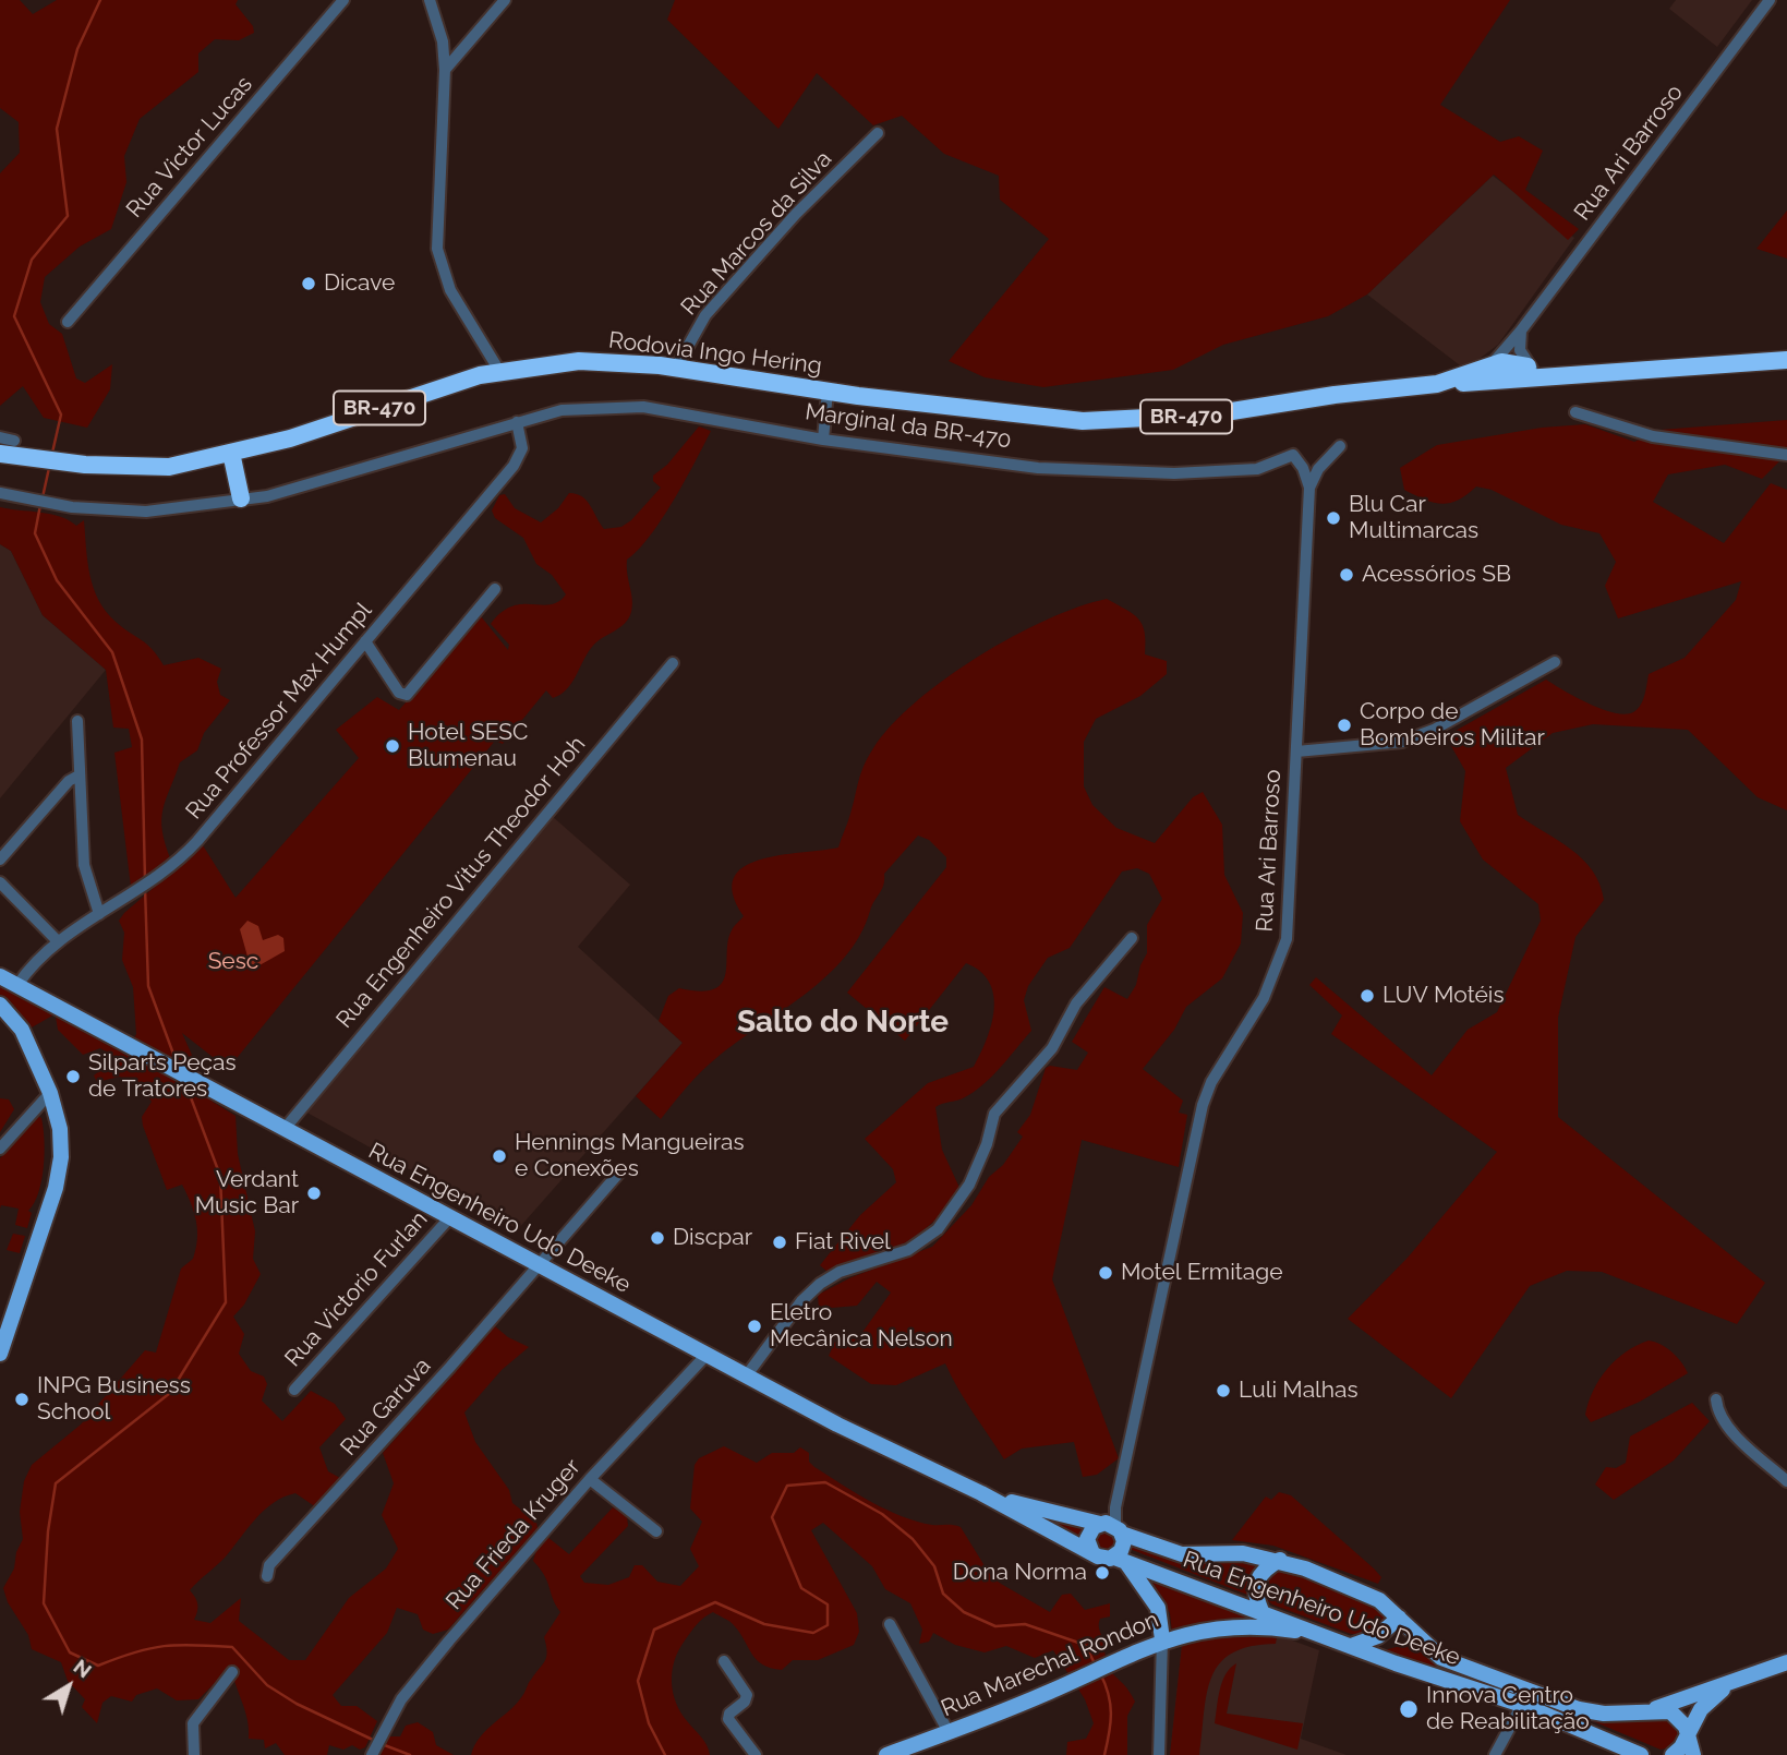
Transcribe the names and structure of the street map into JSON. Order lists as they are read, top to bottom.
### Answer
{
  "streets": {
    "highway": ["Rodovia Ingo Hering", "BR-470"],
    "main road": ["Rua Engenheiro Udo Deeke", "Rua Marechal Rondon"],
    "street": [
      "Rua Victor Lucas",
      "Rua Ari Barroso",
      "Rua Marcos da Silva",
      "Marginal da BR-470",
      "Rua Professor Max Humpl",
      "Rua Engenheiro Vitus Theodor Hoh",
      "Rua Victorio Furlan",
      "Rua Garuva",
      "Rua Frieda Kruger"
    ]
  },
  "crossings": [
    ["Rua Ari Barroso", "Marginal da BR-470"],
    ["Rua Ari Barroso", "Rua Engenheiro Udo Deeke"],
    ["Rua Marcos da Silva", "Rodovia Ingo Hering"],
    ["Marginal da BR-470", "Rua Professor Max Humpl"],
    ["Rua Professor Max Humpl", "Rua Engenheiro Udo Deeke"],
    ["Rua Engenheiro Vitus Theodor Hoh", "Rua Engenheiro Udo Deeke"],
    ["Rua Engenheiro Udo Deeke", "Rua Victorio Furlan"],
    ["Rua Engenheiro Udo Deeke", "Rua Garuva"],
    ["Rua Engenheiro Udo Deeke", "Rua Frieda Kruger"],
    ["Rua Engenheiro Udo Deeke", "Rua Marechal Rondon"]
  ],
  "districts": ["Salto do Norte"],
  "parks": ["Sesc"],
  "places": [
    "Dicave",
    "Blu Car Multimarcas",
    "Acessórios SB",
    "Corpo de Bombeiros Militar",
    "Hotel SESC Blumenau",
    "LUV Motéis",
    "Silparts Peças de Tratores",
    "Hennings Mangueiras e Conexões",
    "Verdant Music Bar",
    "Discpar",
    "Fiat Rivel",
    "Motel Ermitage",
    "Eletro Mecânica Nelson",
    "Luli Malhas",
    "INPG Business School",
    "Dona Norma",
    "Innova Centro de Reabilitação"
  ],
  "north": "top right"
}
